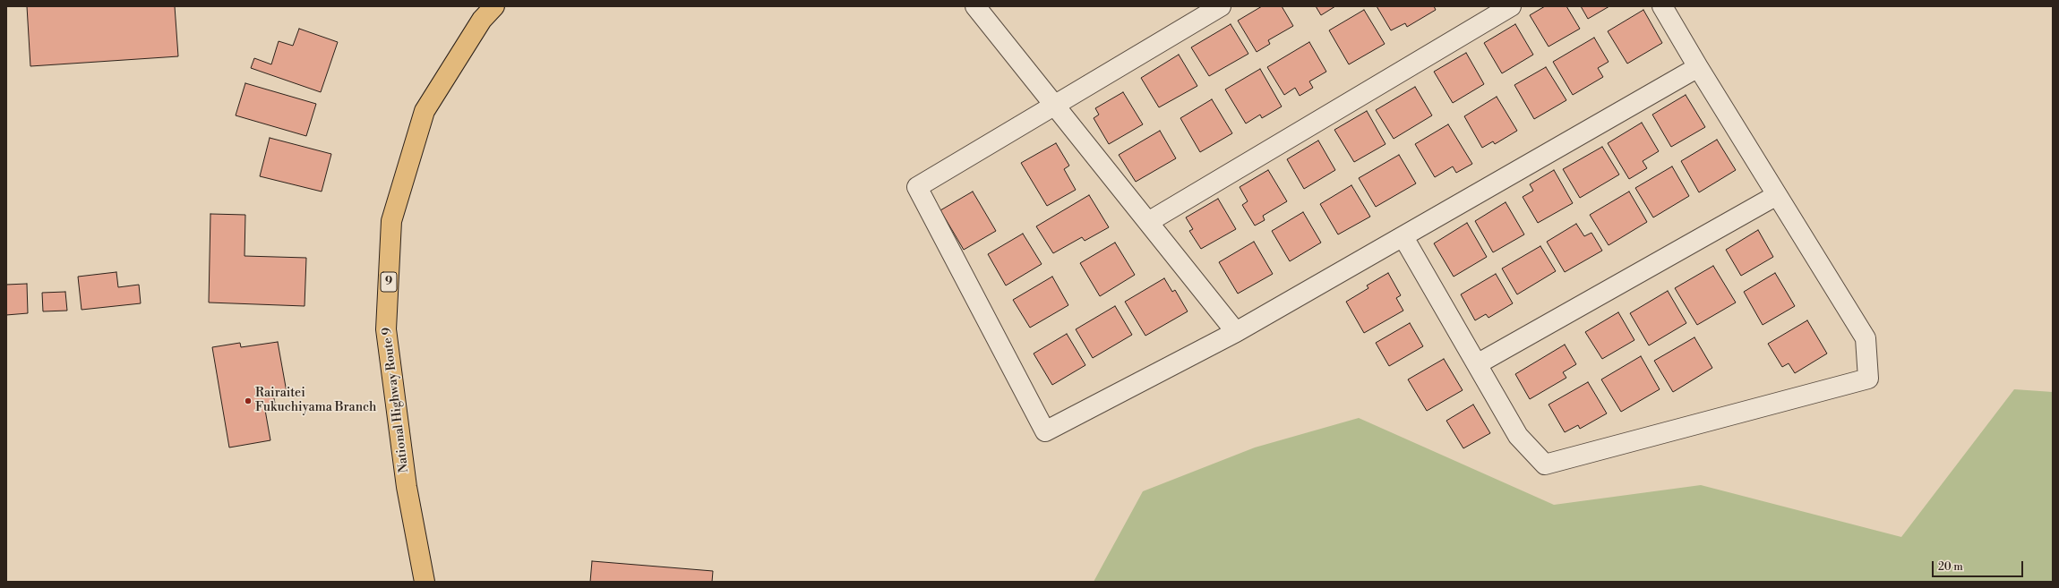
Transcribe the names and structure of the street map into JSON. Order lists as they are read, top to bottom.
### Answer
{
  "streets": {
    "highway": ["9", "National Highway Route 9"]
  },
  "places": ["Rairaitei Fukuchiyama Branch"],
  "scale_bar": "20 m"
}
